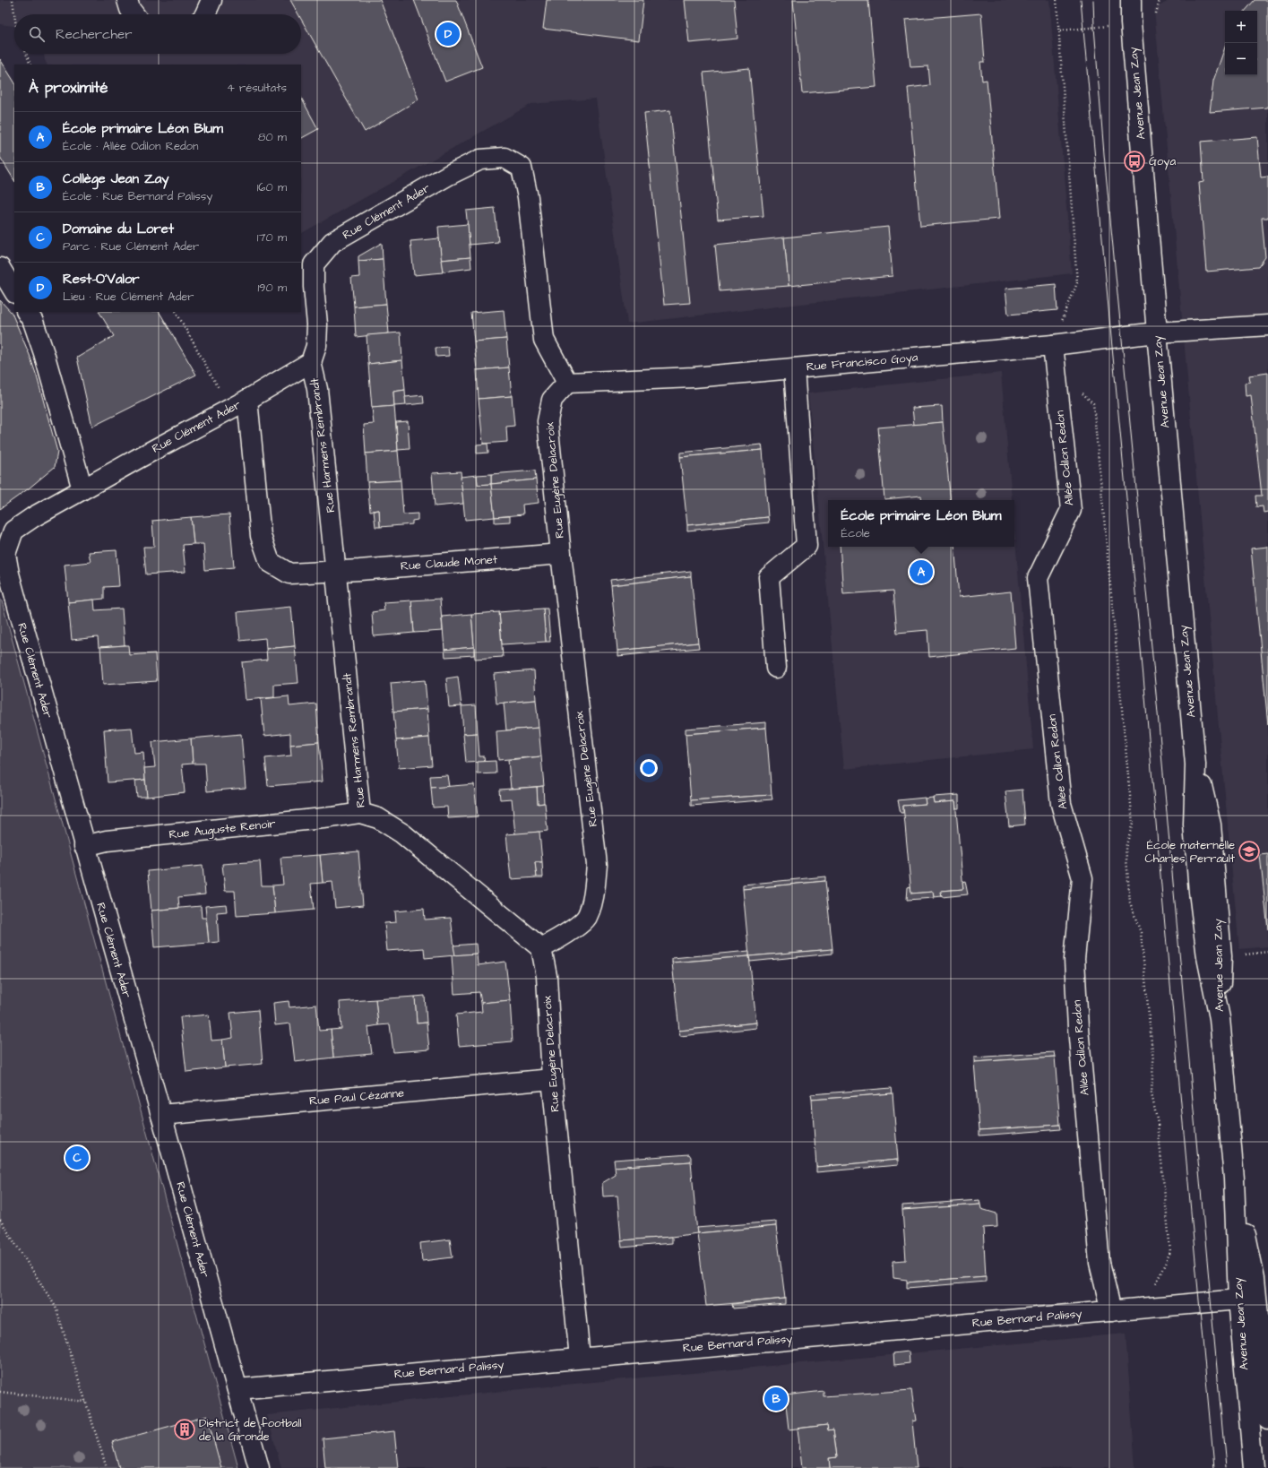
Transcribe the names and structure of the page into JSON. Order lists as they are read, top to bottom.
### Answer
{
  "streets": {
    "street": [
      "Avenue Jean Zay",
      "Rue Clément Ader",
      "Rue Francisco Goya",
      "Rue Harmens Rembrandt",
      "Allée Odilon Redon",
      "Rue Eugène Delacroix",
      "Rue Claude Monet",
      "Rue Auguste Renoir",
      "Rue Paul Cézanne",
      "Rue Bernard Palissy"
    ]
  },
  "crossings": [
    ["Avenue Jean Zay", "Rue Francisco Goya"],
    ["Avenue Jean Zay", "Rue Bernard Palissy"],
    ["Rue Clément Ader", "Rue Francisco Goya"],
    ["Rue Clément Ader", "Rue Harmens Rembrandt"],
    ["Rue Clément Ader", "Rue Eugène Delacroix"],
    ["Rue Clément Ader", "Rue Auguste Renoir"],
    ["Rue Clément Ader", "Rue Paul Cézanne"],
    ["Rue Clément Ader", "Rue Bernard Palissy"],
    ["Rue Francisco Goya", "Allée Odilon Redon"],
    ["Rue Francisco Goya", "Rue Eugène Delacroix"],
    ["Rue Harmens Rembrandt", "Rue Eugène Delacroix"],
    ["Rue Harmens Rembrandt", "Rue Claude Monet"],
    ["Rue Harmens Rembrandt", "Rue Auguste Renoir"],
    ["Allée Odilon Redon", "Rue Bernard Palissy"],
    ["Rue Eugène Delacroix", "Rue Claude Monet"],
    ["Rue Eugène Delacroix", "Rue Paul Cézanne"],
    ["Rue Eugène Delacroix", "Rue Bernard Palissy"]
  ],
  "places": {
    "bus stop": ["Goya"],
    "school or university": ["École maternelle Charles Perrault"],
    "building": ["District de football de la Gironde"]
  },
  "page": {
    "map_buttons": ["+", "−"],
    "search": "Rechercher",
    "pins": [
      "D",
      "A",
      "C",
      "B"
    ],
    "heading": ["À proximité", "4 résultats"],
    "list": [
      {
        "mark": "A",
        "name": "École primaire Léon Blum",
        "note": "École · Allée Odilon Redon",
        "value": "80 m"
      },
      {
        "mark": "B",
        "name": "Collège Jean Zay",
        "note": "École · Rue Bernard Palissy",
        "value": "160 m"
      },
      {
        "mark": "C",
        "name": "Domaine du Loret",
        "note": "Parc · Rue Clément Ader",
        "value": "170 m"
      },
      {
        "mark": "D",
        "name": "Rest-O'Valor",
        "note": "Lieu · Rue Clément Ader",
        "value": "190 m"
      }
    ],
    "popup": ["École primaire Léon Blum", "École"]
  }
}
